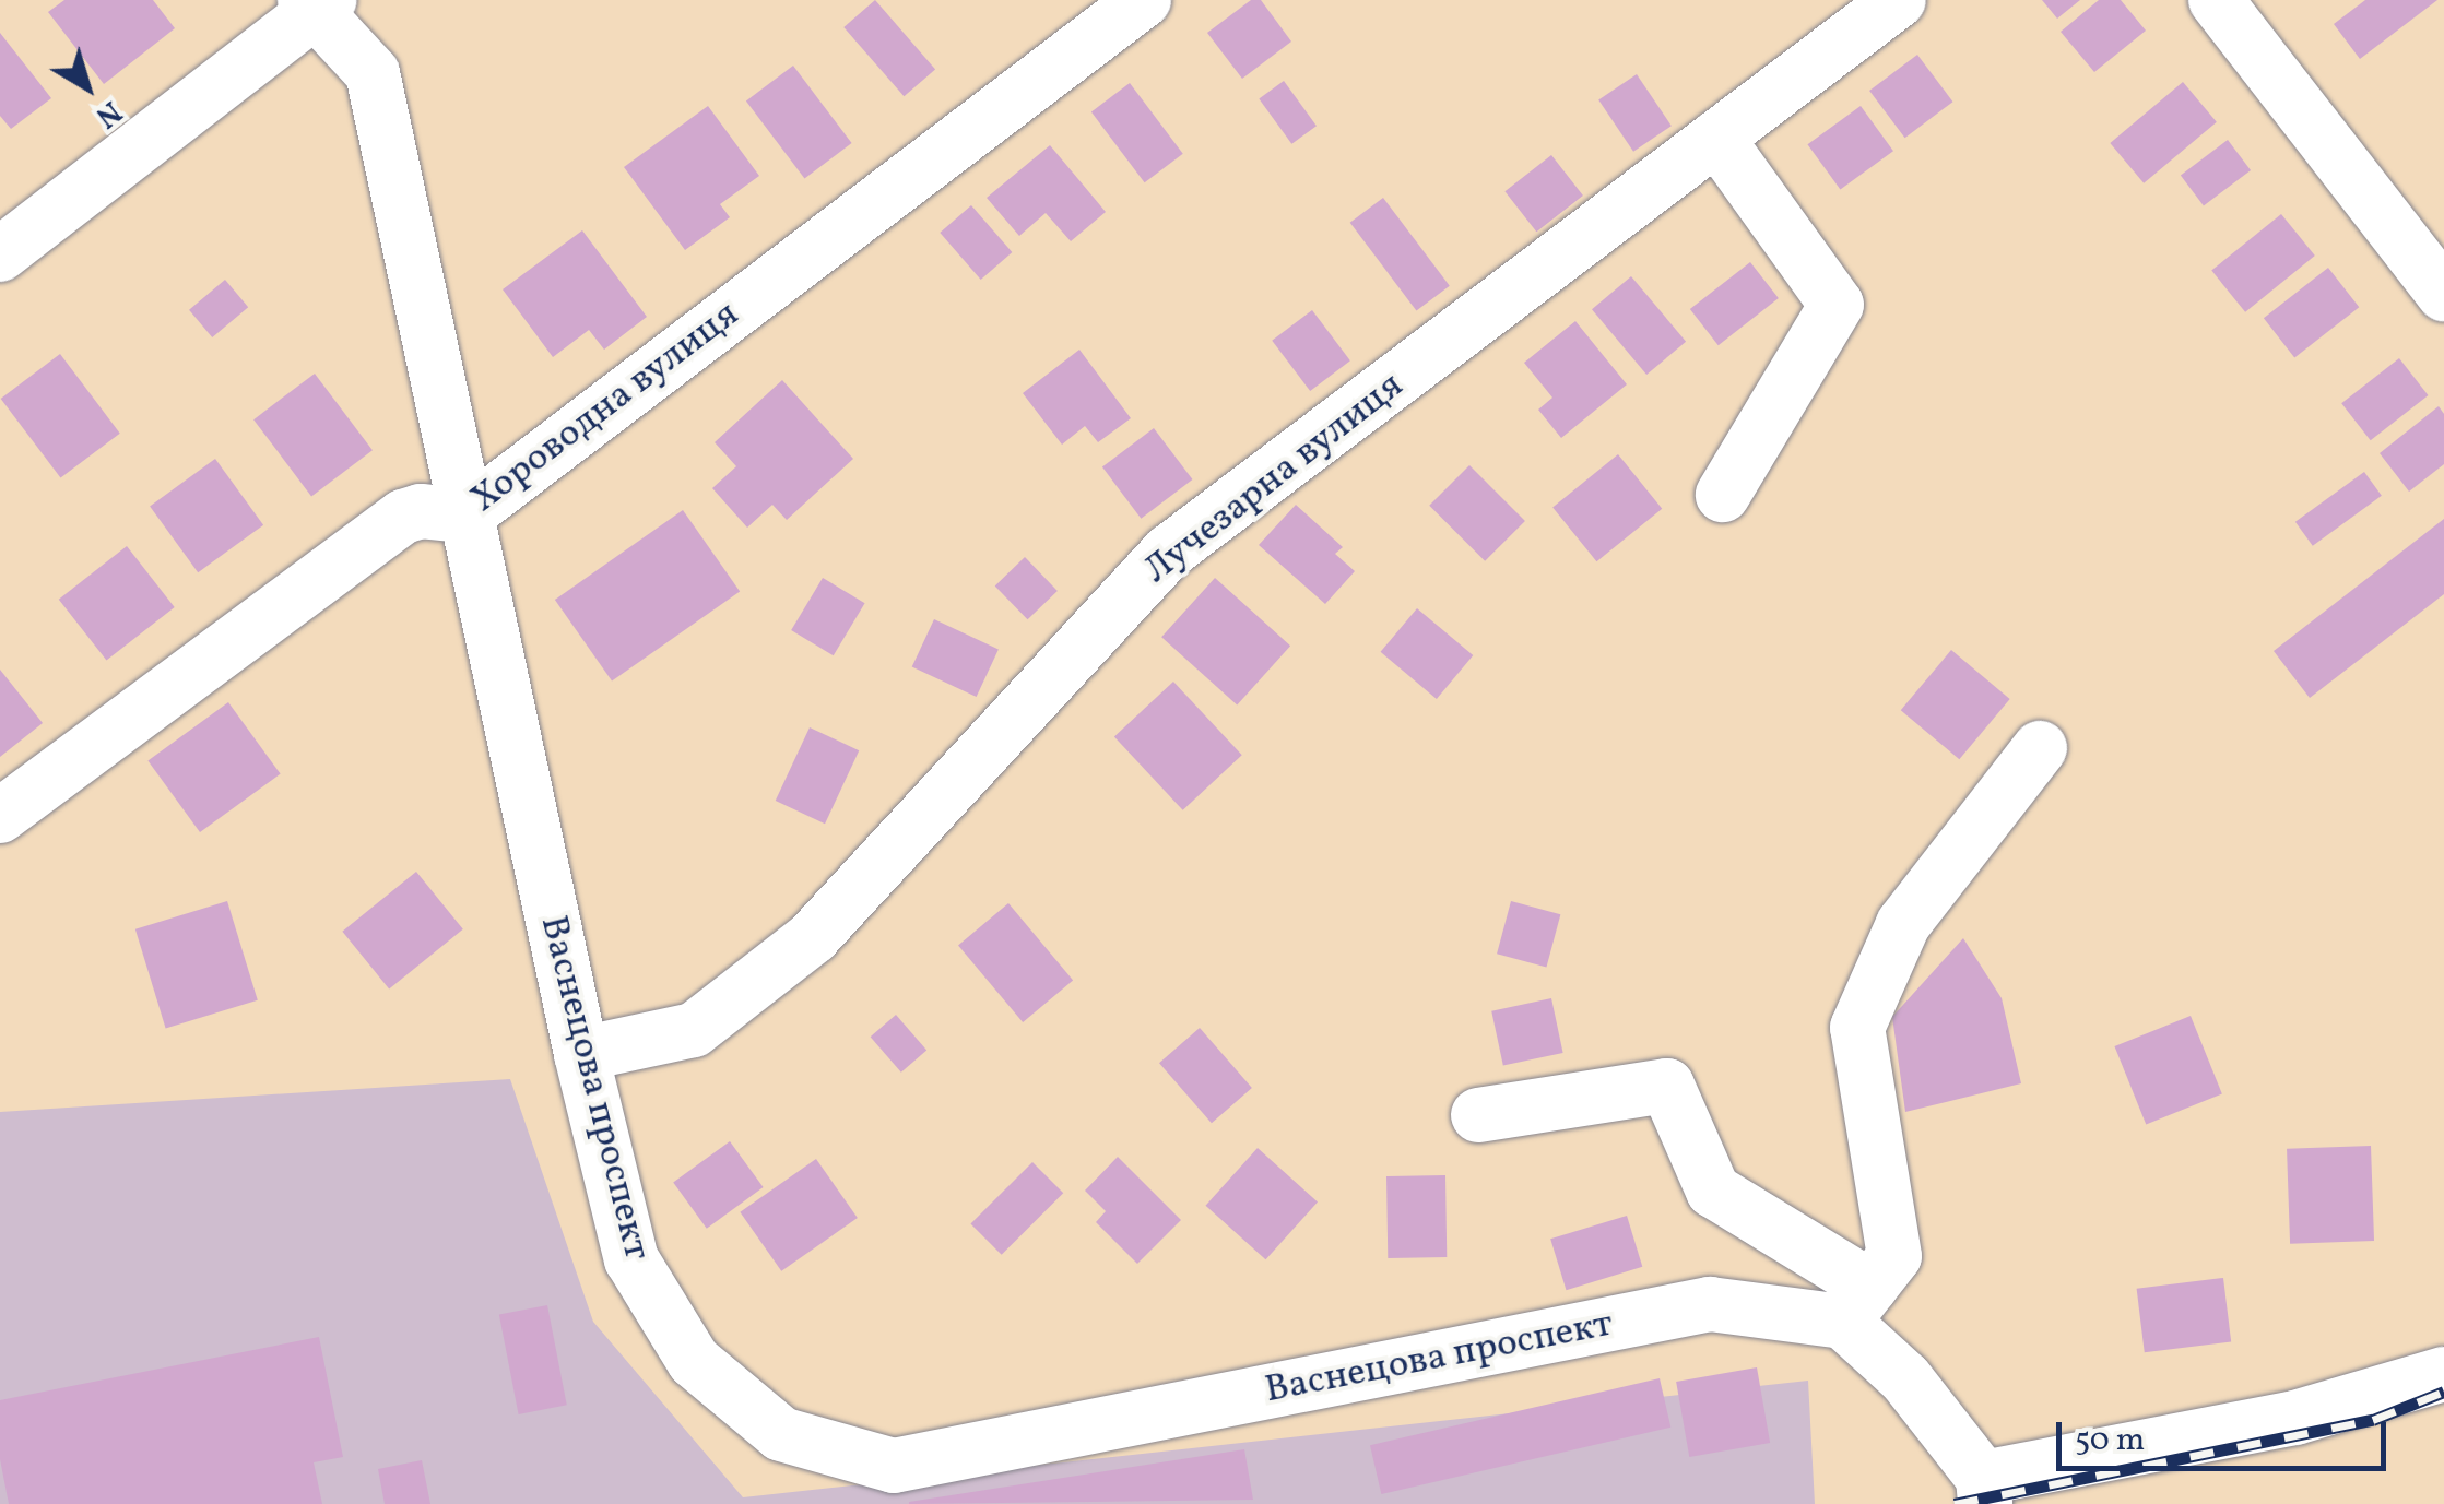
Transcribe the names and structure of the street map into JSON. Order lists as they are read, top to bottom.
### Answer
{
  "streets": {
    "street": ["Хороводна вулиця", "Лучезарна вулиця", "Васнецова проспект"]
  },
  "crossings": [
    ["Хороводна вулиця", "Васнецова проспект"],
    ["Лучезарна вулиця", "Васнецова проспект"]
  ],
  "scale_bar": "50 m",
  "north": "bottom right"
}
